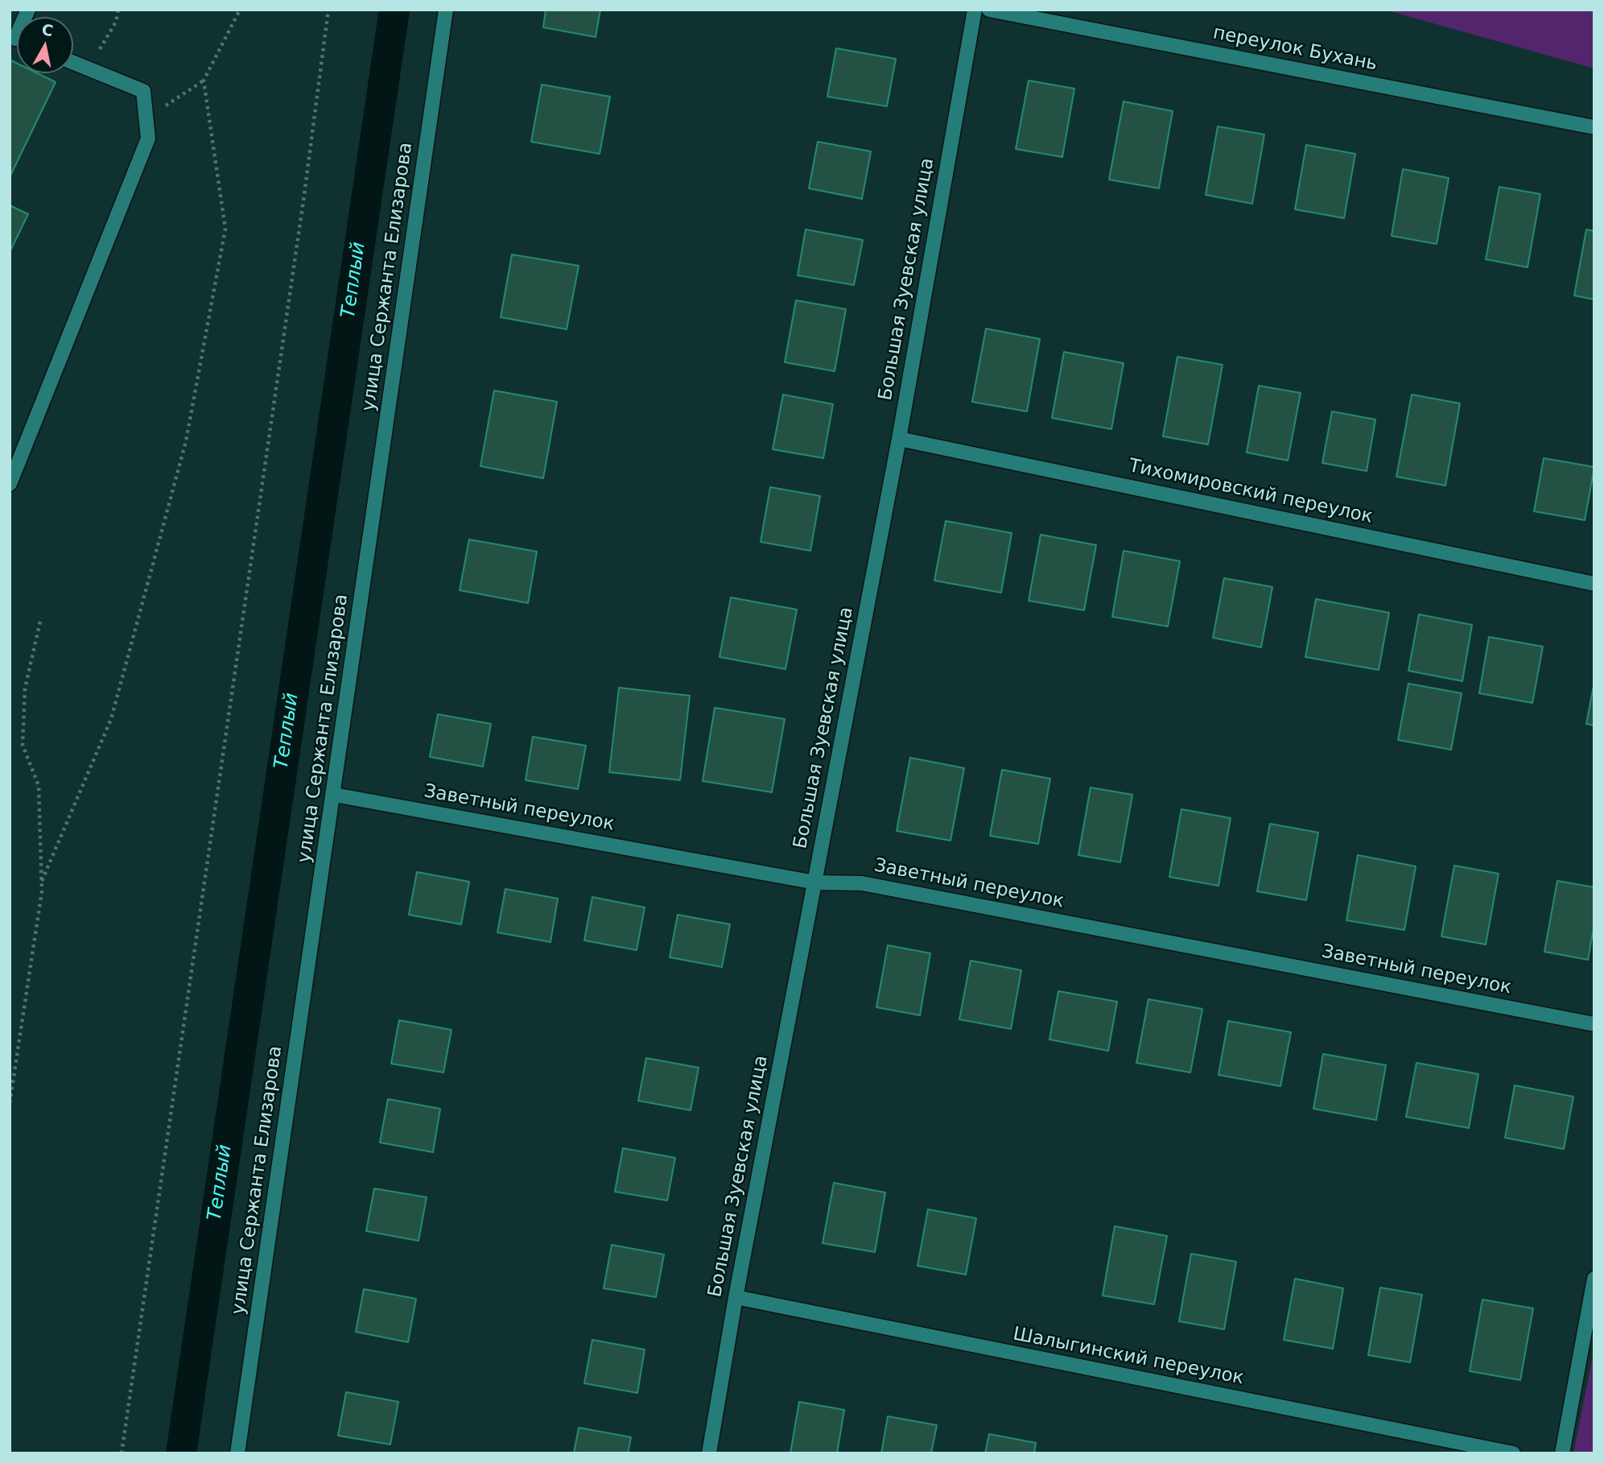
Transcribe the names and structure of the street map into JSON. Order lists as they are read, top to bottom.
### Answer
{
  "streets": {
    "street": [
      "переулок Бухань",
      "улица Сержанта Елизарова",
      "Большая Зуевская улица",
      "Тихомировский переулок",
      "Заветный переулок",
      "Шалыгинский переулок"
    ]
  },
  "crossings": [
    ["улица Сержанта Елизарова", "Заветный переулок"],
    ["Большая Зуевская улица", "Тихомировский переулок"],
    ["Большая Зуевская улица", "Заветный переулок"],
    ["Большая Зуевская улица", "Шалыгинский переулок"]
  ],
  "water": ["Теплый"],
  "north": "top"
}
